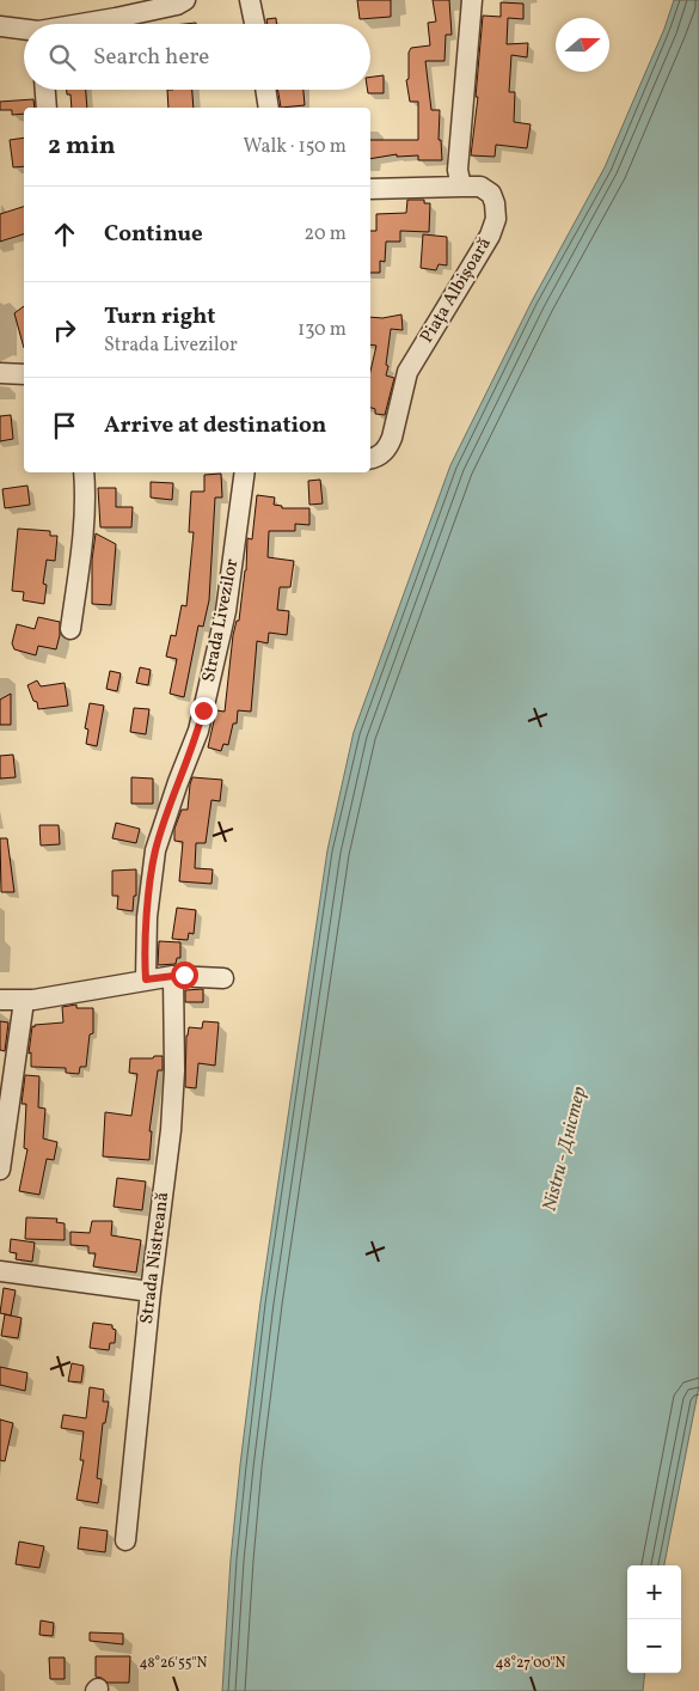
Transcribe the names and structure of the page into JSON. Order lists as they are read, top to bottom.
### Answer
{
  "streets": {
    "street": ["Piața Albișoară", "Strada Livezilor", "Strada Nistreană"]
  },
  "water": ["Nistru - Дністер"],
  "north": "right",
  "page": {
    "search": "Search here",
    "heading": ["2 min", "Walk · 150 m"],
    "list": [
      ["Continue", "20 m"],
      ["Turn right", "Strada Livezilor", "130 m"],
      "Arrive at destination"
    ],
    "map_buttons": ["+", "−"]
  },
  "coordinates": ["48°26'55\"N", "48°27'00\"N"]
}
